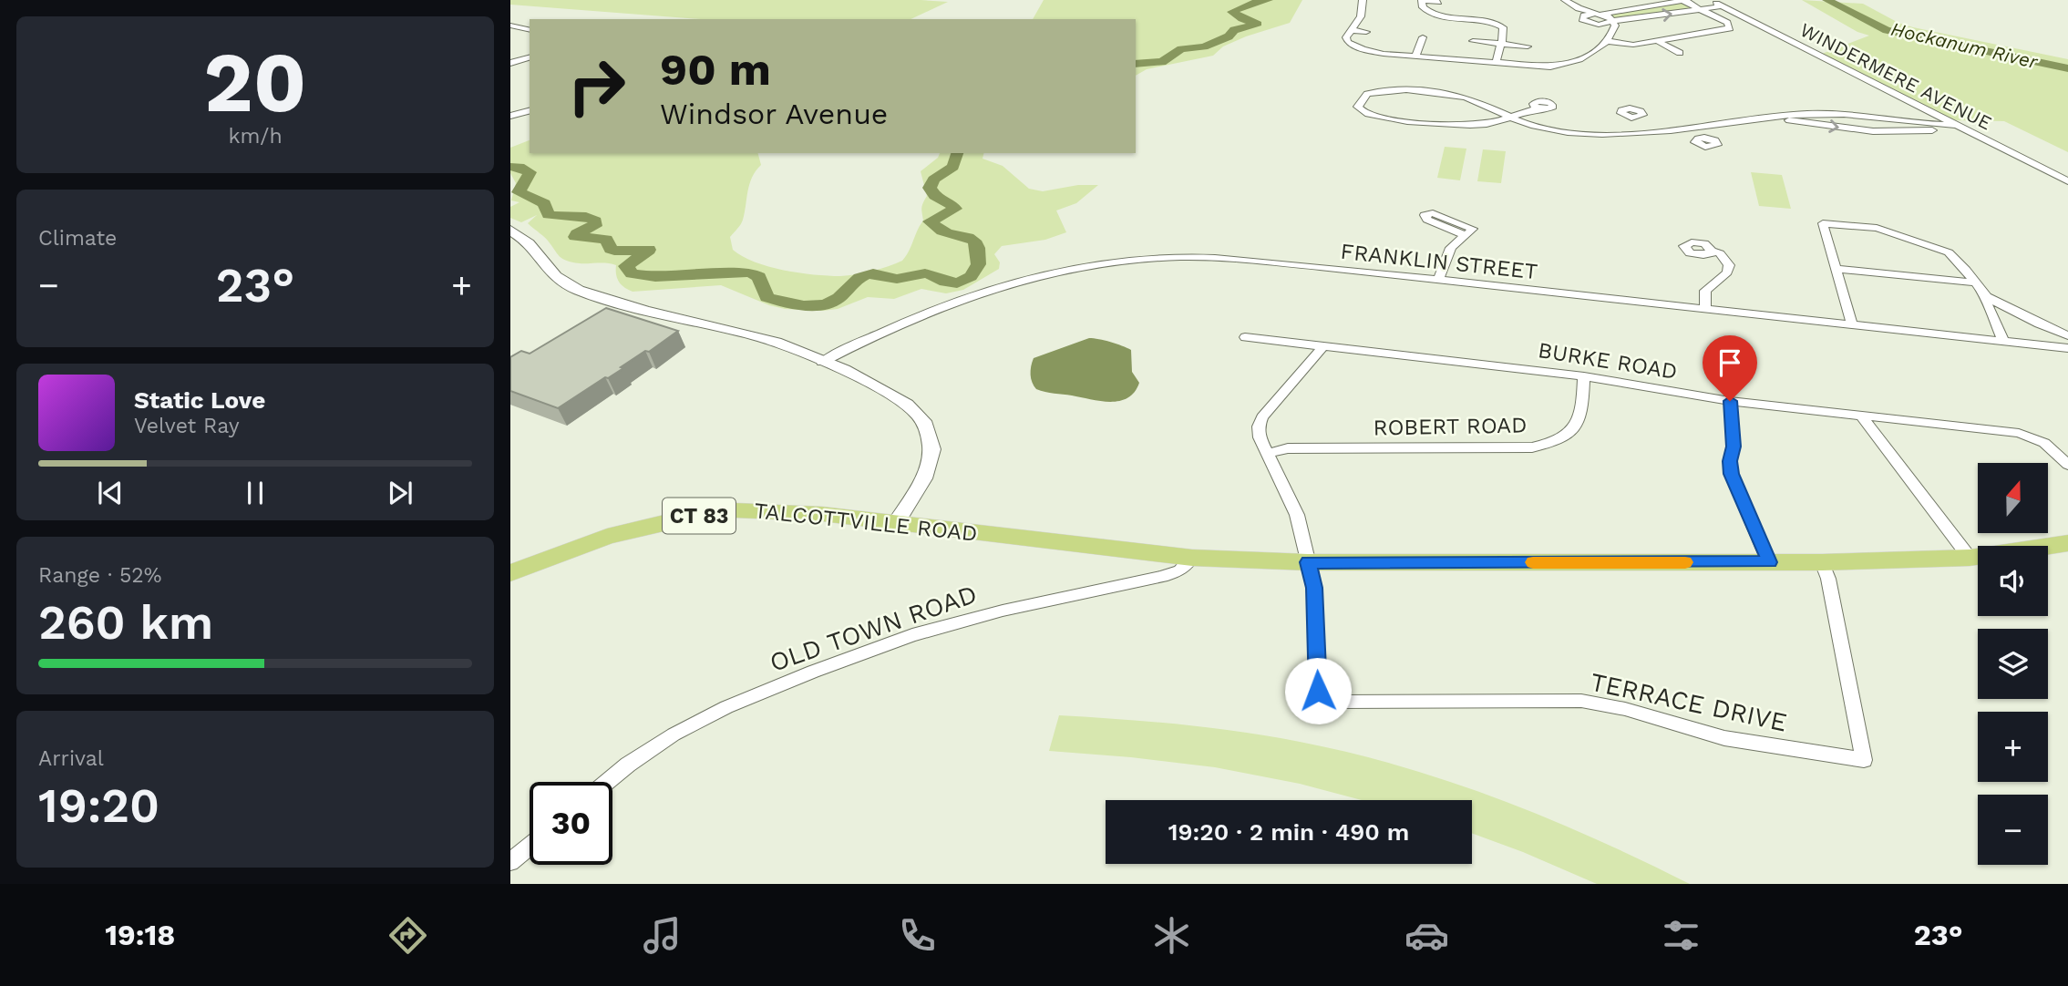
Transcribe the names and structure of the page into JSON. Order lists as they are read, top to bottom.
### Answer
{
  "streets": {
    "main road": ["CT 83", "TALCOTTVILLE ROAD"],
    "street": [
      "WINDERMERE AVENUE",
      "FRANKLIN STREET",
      "BURKE ROAD",
      "ROBERT ROAD",
      "OLD TOWN ROAD",
      "TERRACE DRIVE"
    ]
  },
  "crossings": [
    ["BURKE ROAD", "ROBERT ROAD"],
    ["TALCOTTVILLE ROAD", "OLD TOWN ROAD"],
    ["TALCOTTVILLE ROAD", "TERRACE DRIVE"]
  ],
  "water": ["Hockanum River"],
  "north": "top",
  "page": {
    "tile": [
      ["20", "km/h"],
      "Climate",
      ["Range · 52%", "260 km"],
      ["Arrival", "19:20"]
    ],
    "turn": ["90 m", "Windsor Avenue"],
    "heat": ["−", "23°", "+"],
    "song": ["Static Love", "Velvet Ray"],
    "map_buttons": ["+", "−"],
    "limit": "30",
    "trip": "19:20 · 2 min · 490 m",
    "tabs": ["19:18", "23°"]
  }
}
